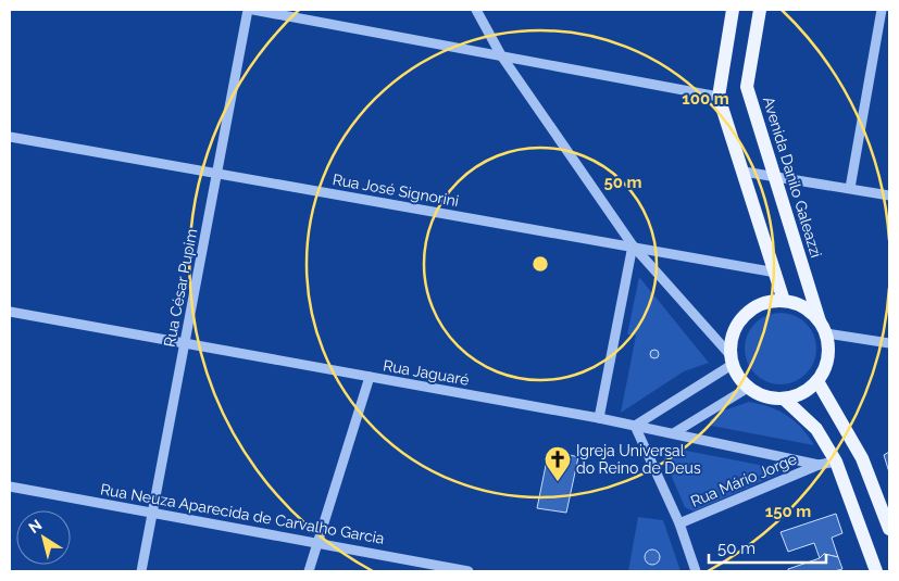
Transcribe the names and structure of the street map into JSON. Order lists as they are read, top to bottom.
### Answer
{
  "streets": {
    "main road": ["Avenida Danilo Galeazzi"],
    "street": [
      "Rua José Signorini",
      "Rua César Pupim",
      "Rua Jaguaré",
      "Rua Mário Jorge",
      "Rua Neuza Aparecida de Carvalho Garcia"
    ]
  },
  "crossings": [
    ["Rua José Signorini", "Rua César Pupim"],
    ["Rua César Pupim", "Rua Jaguaré"],
    ["Rua César Pupim", "Rua Neuza Aparecida de Carvalho Garcia"],
    ["Rua Jaguaré", "Rua Mário Jorge"]
  ],
  "places": {
    "church": ["Igreja Universal do Reino de Deus"]
  },
  "scale_bar": "50 m",
  "north": "top left",
  "rings": ["100 m", "50 m", "150 m"]
}
